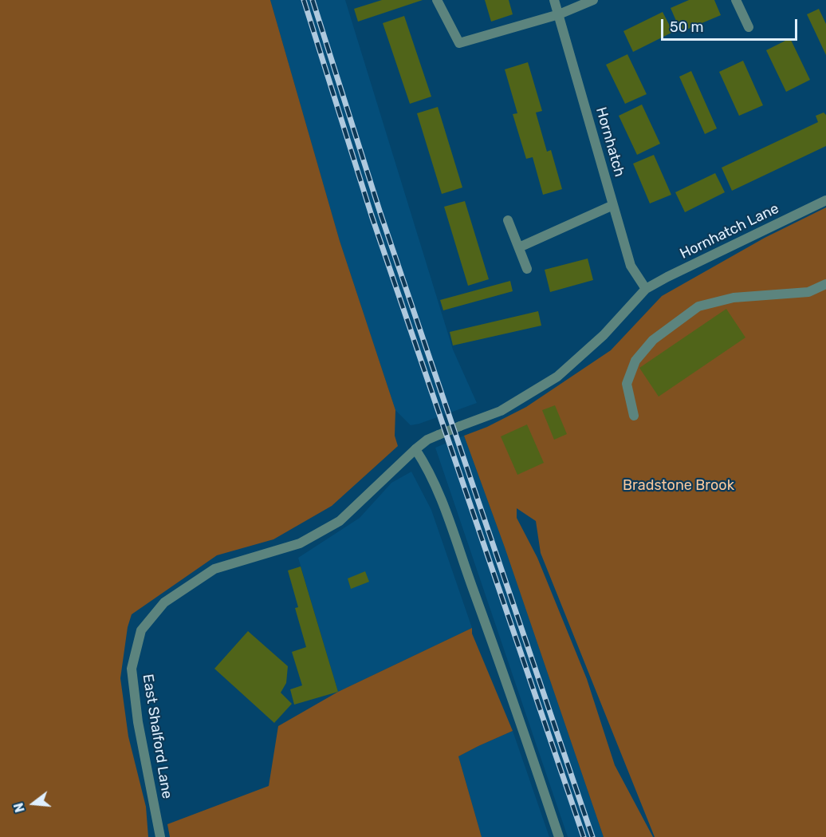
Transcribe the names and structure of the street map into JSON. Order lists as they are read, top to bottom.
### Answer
{
  "streets": {
    "street": ["Hornhatch", "Hornhatch Lane", "East Shalford Lane"]
  },
  "crossings": [
    ["Hornhatch", "Hornhatch Lane"],
    ["Hornhatch", "East Shalford Lane"],
    ["Hornhatch Lane", "East Shalford Lane"]
  ],
  "parks": ["Bradstone Brook"],
  "scale_bar": "50 m",
  "north": "left"
}
